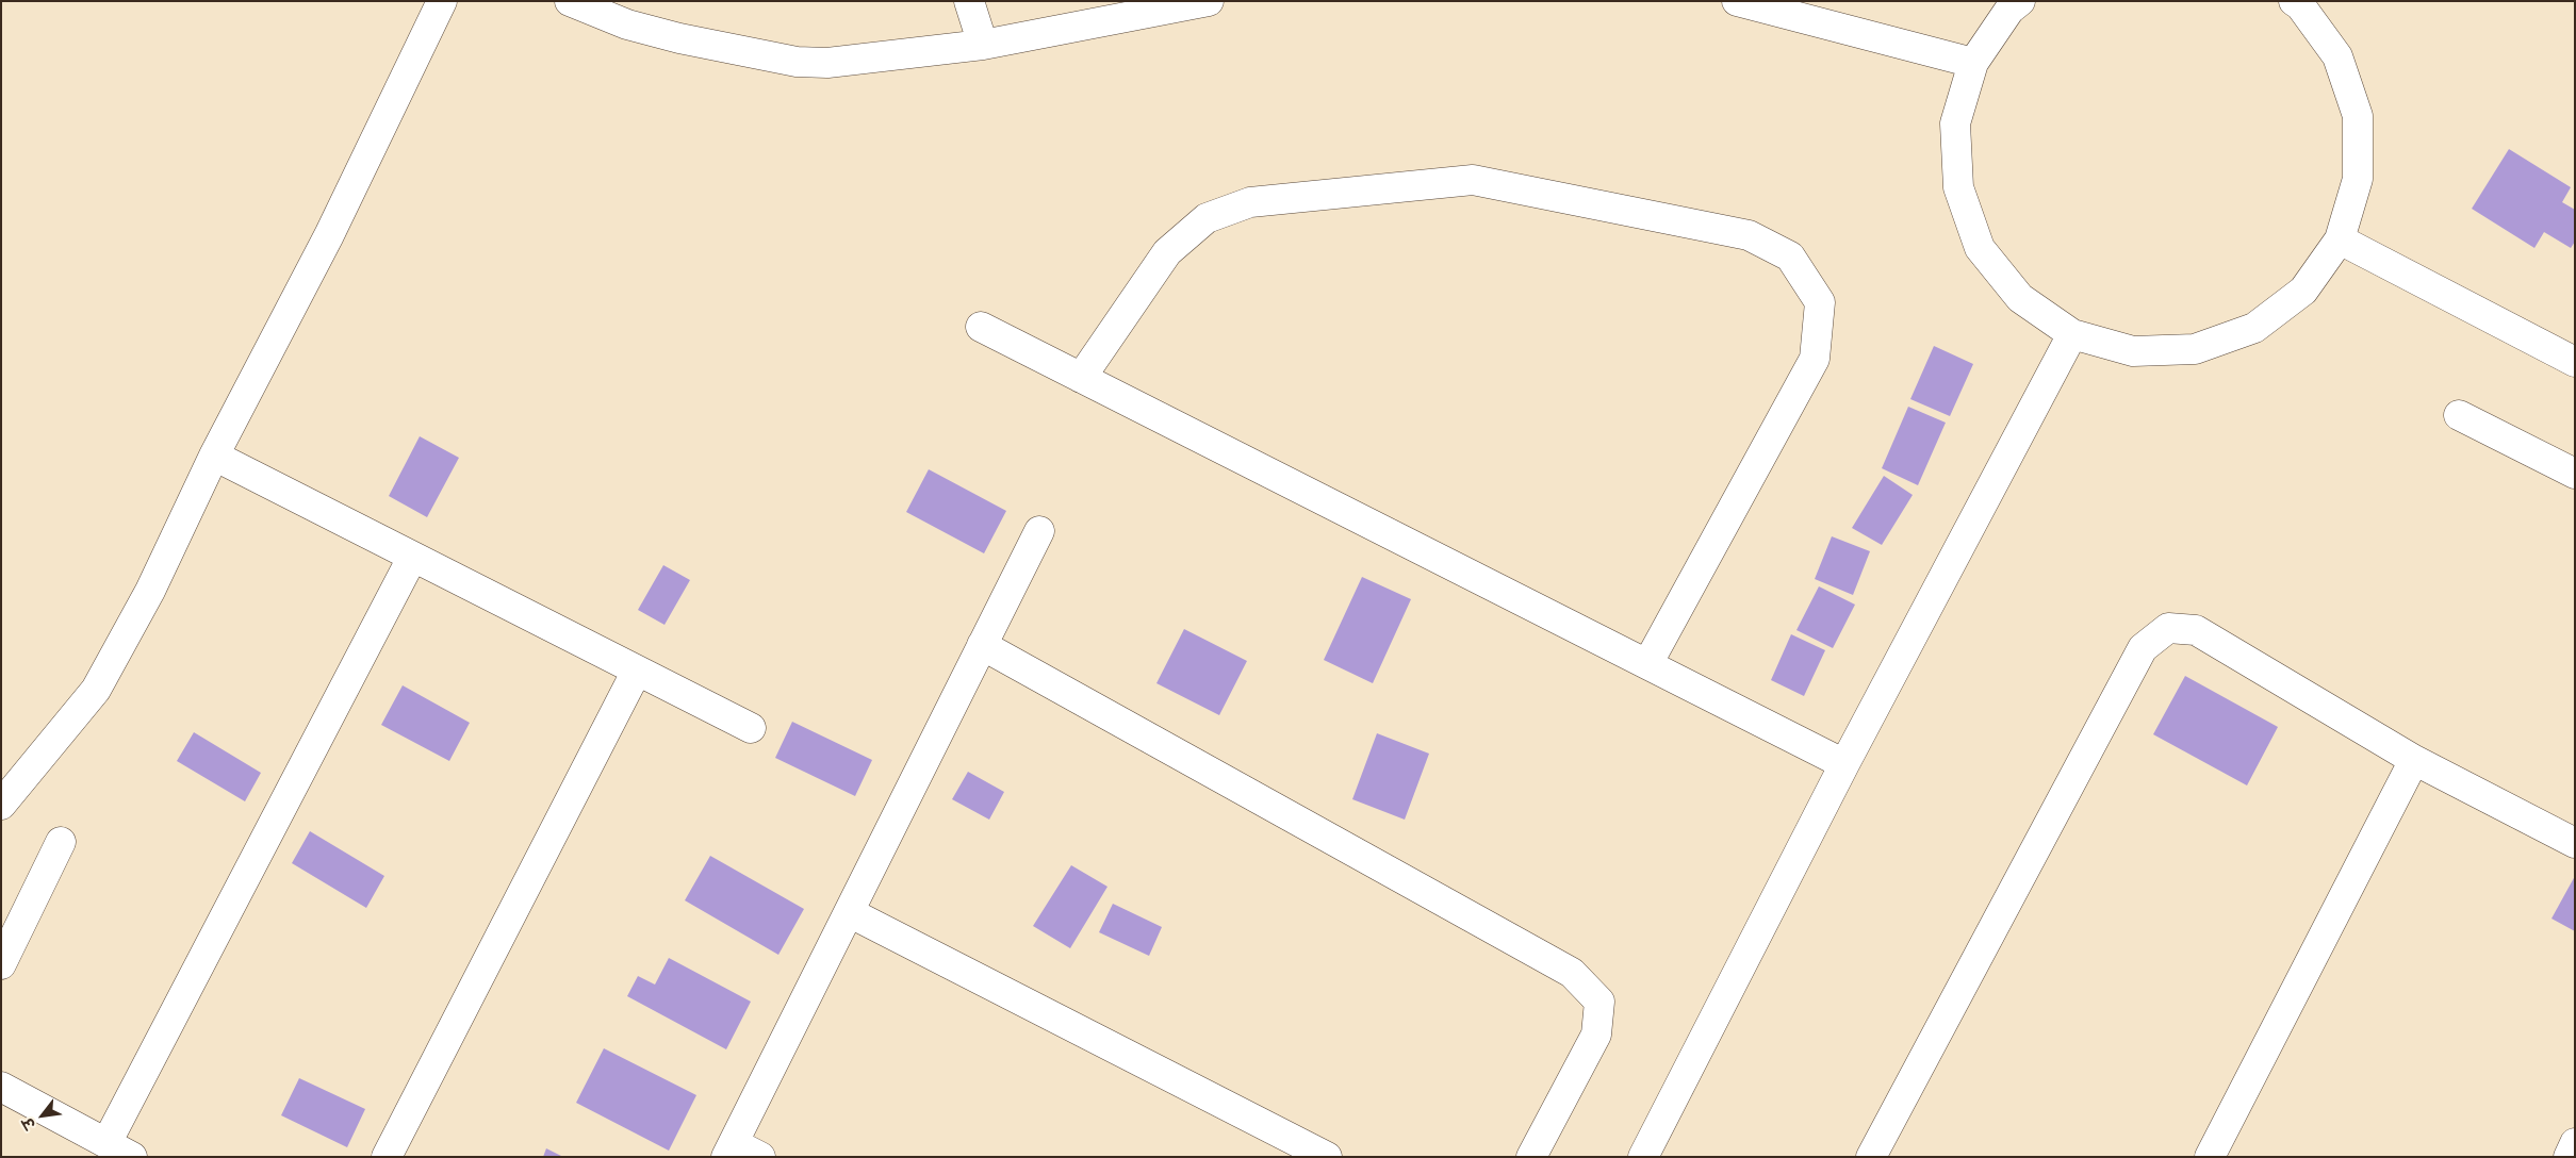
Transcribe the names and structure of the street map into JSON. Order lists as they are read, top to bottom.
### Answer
{
  "north": "bottom left"
}
